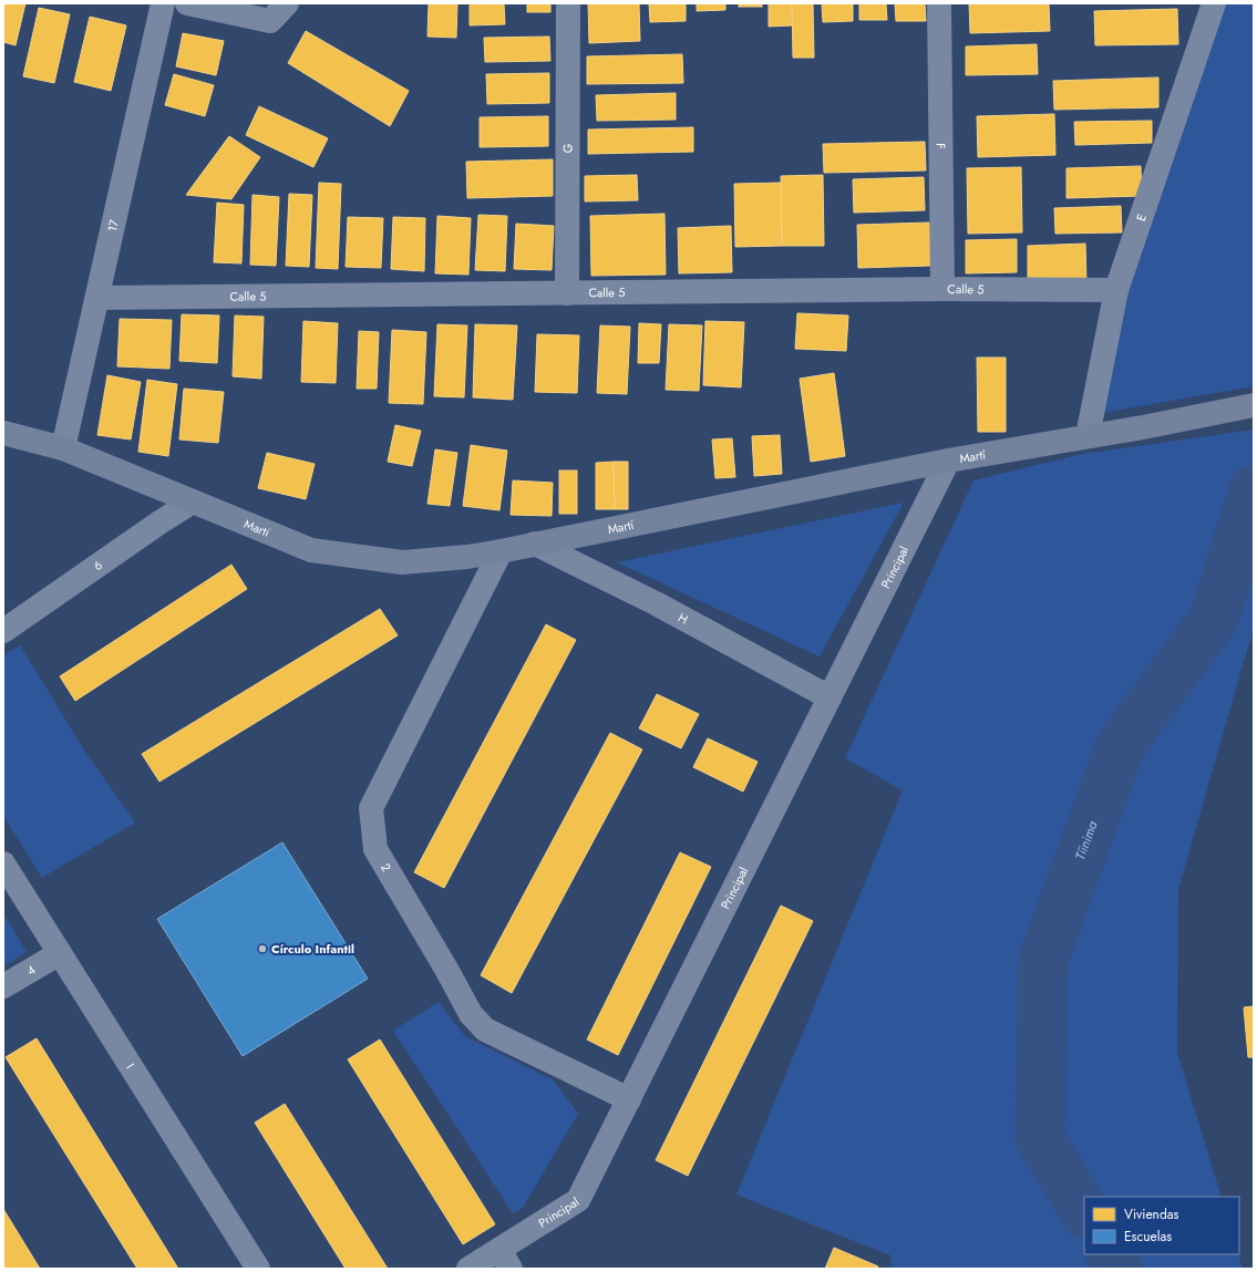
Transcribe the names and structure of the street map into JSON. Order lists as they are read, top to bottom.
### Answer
{
  "streets": {
    "street": [
      "F",
      "G",
      "E",
      "17",
      "Calle 5",
      "Martí",
      "6",
      "Principal",
      "H",
      "2",
      "4",
      "I"
    ]
  },
  "crossings": [
    ["F", "Calle 5"],
    ["G", "Calle 5"],
    ["E", "Calle 5"],
    ["E", "Martí"],
    ["17", "Calle 5"],
    ["17", "Martí"],
    ["Martí", "6"],
    ["Martí", "Principal"],
    ["Martí", "H"],
    ["Martí", "2"],
    ["Principal", "H"],
    ["Principal", "2"],
    ["4", "I"]
  ],
  "water": ["Tíinima"],
  "places": ["Círculo Infantil"],
  "legend": ["Viviendas", "Escuelas"]
}
